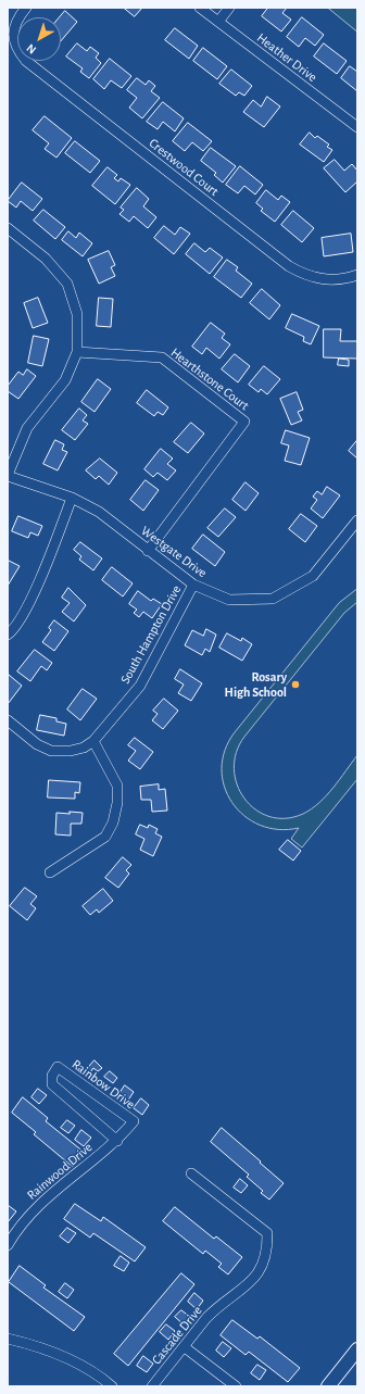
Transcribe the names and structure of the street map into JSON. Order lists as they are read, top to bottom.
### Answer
{
  "streets": {
    "street": [
      "Heather Drive",
      "Crestwood Court",
      "Hearthstone Court",
      "Westgate Drive",
      "South Hampton Drive",
      "Rainbow Drive",
      "Rainwood Drive",
      "Cascade Drive"
    ]
  },
  "crossings": [
    ["Hearthstone Court", "Westgate Drive"],
    ["Westgate Drive", "South Hampton Drive"],
    ["Rainbow Drive", "Rainwood Drive"]
  ],
  "places": ["Rosary High School"],
  "north": "bottom left"
}
